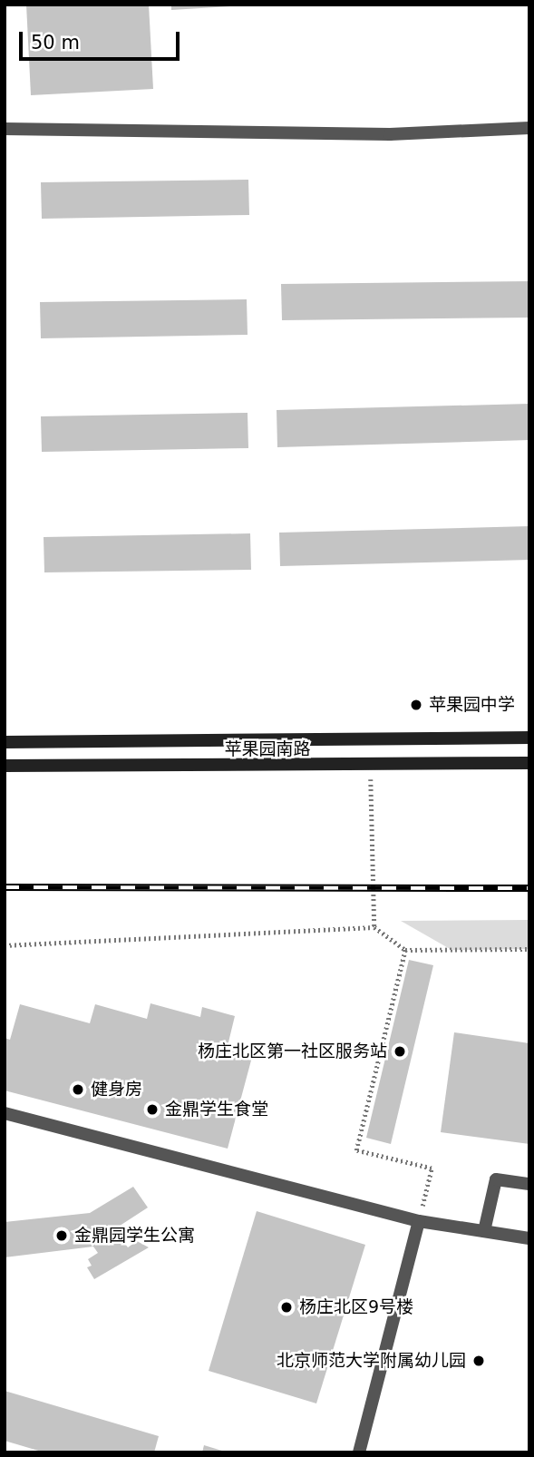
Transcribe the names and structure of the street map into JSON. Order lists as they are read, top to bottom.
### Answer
{
  "streets": {
    "main road": ["苹果园南路"]
  },
  "places": [
    "苹果园中学",
    "杨庄北区第一社区服务站",
    "健身房",
    "金鼎学生食堂",
    "金鼎园学生公寓",
    "杨庄北区9号楼",
    "北京师范大学附属幼儿园"
  ],
  "scale_bar": "50 m"
}
